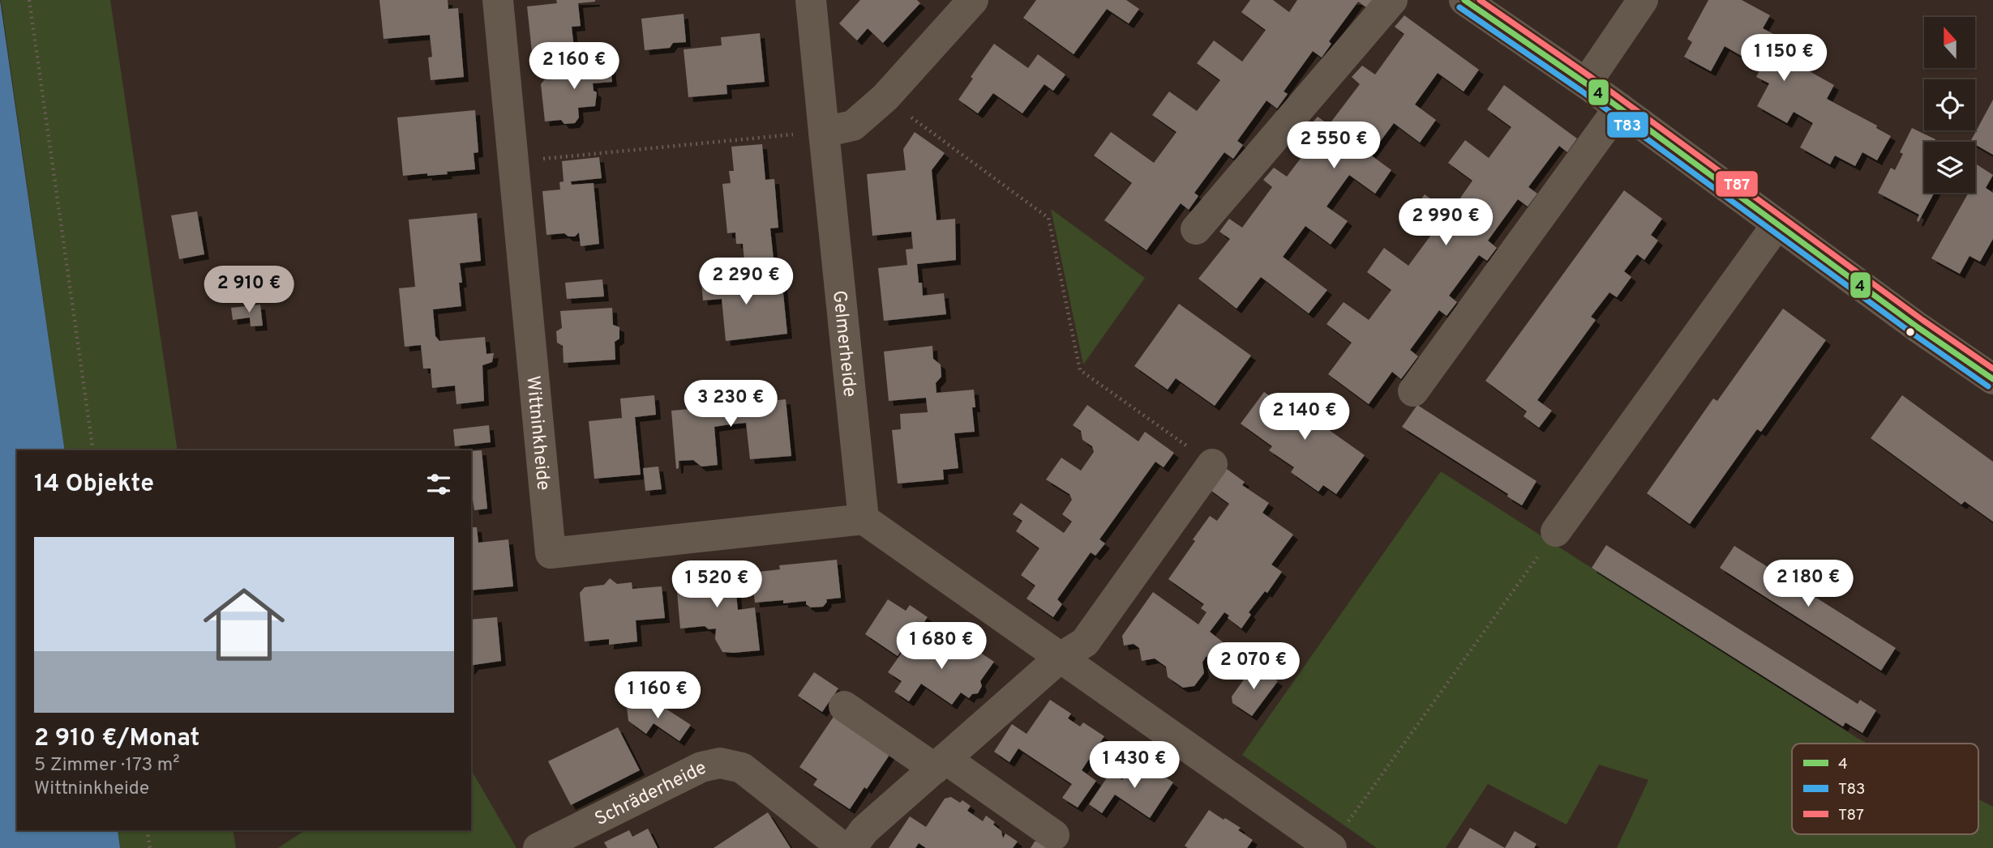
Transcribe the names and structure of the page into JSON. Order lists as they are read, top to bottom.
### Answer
{
  "streets": {
    "street": ["Gelmerheide", "Wittninkheide", "Schräderheide"]
  },
  "crossings": [
    ["Gelmerheide", "Wittninkheide"]
  ],
  "lines": ["transit line 4", "transit line T87", "transit line T83"],
  "legend": ["4", "T83", "T87"],
  "north": "top",
  "page": {
    "price": [
      "1 150 €",
      "2 160 €",
      "2 550 €",
      "2 990 €",
      "2 290 €",
      "2 910 €",
      "3 230 €",
      "2 140 €",
      "2 180 €",
      "1 520 €",
      "1 680 €",
      "2 070 €",
      "1 160 €",
      "1 430 €"
    ],
    "heading": "14 Objekte",
    "list": [
      {
        "name": "2 910 €/Monat",
        "note": "5 Zimmer · 173 m² · Wittninkheide"
      }
    ]
  }
}
